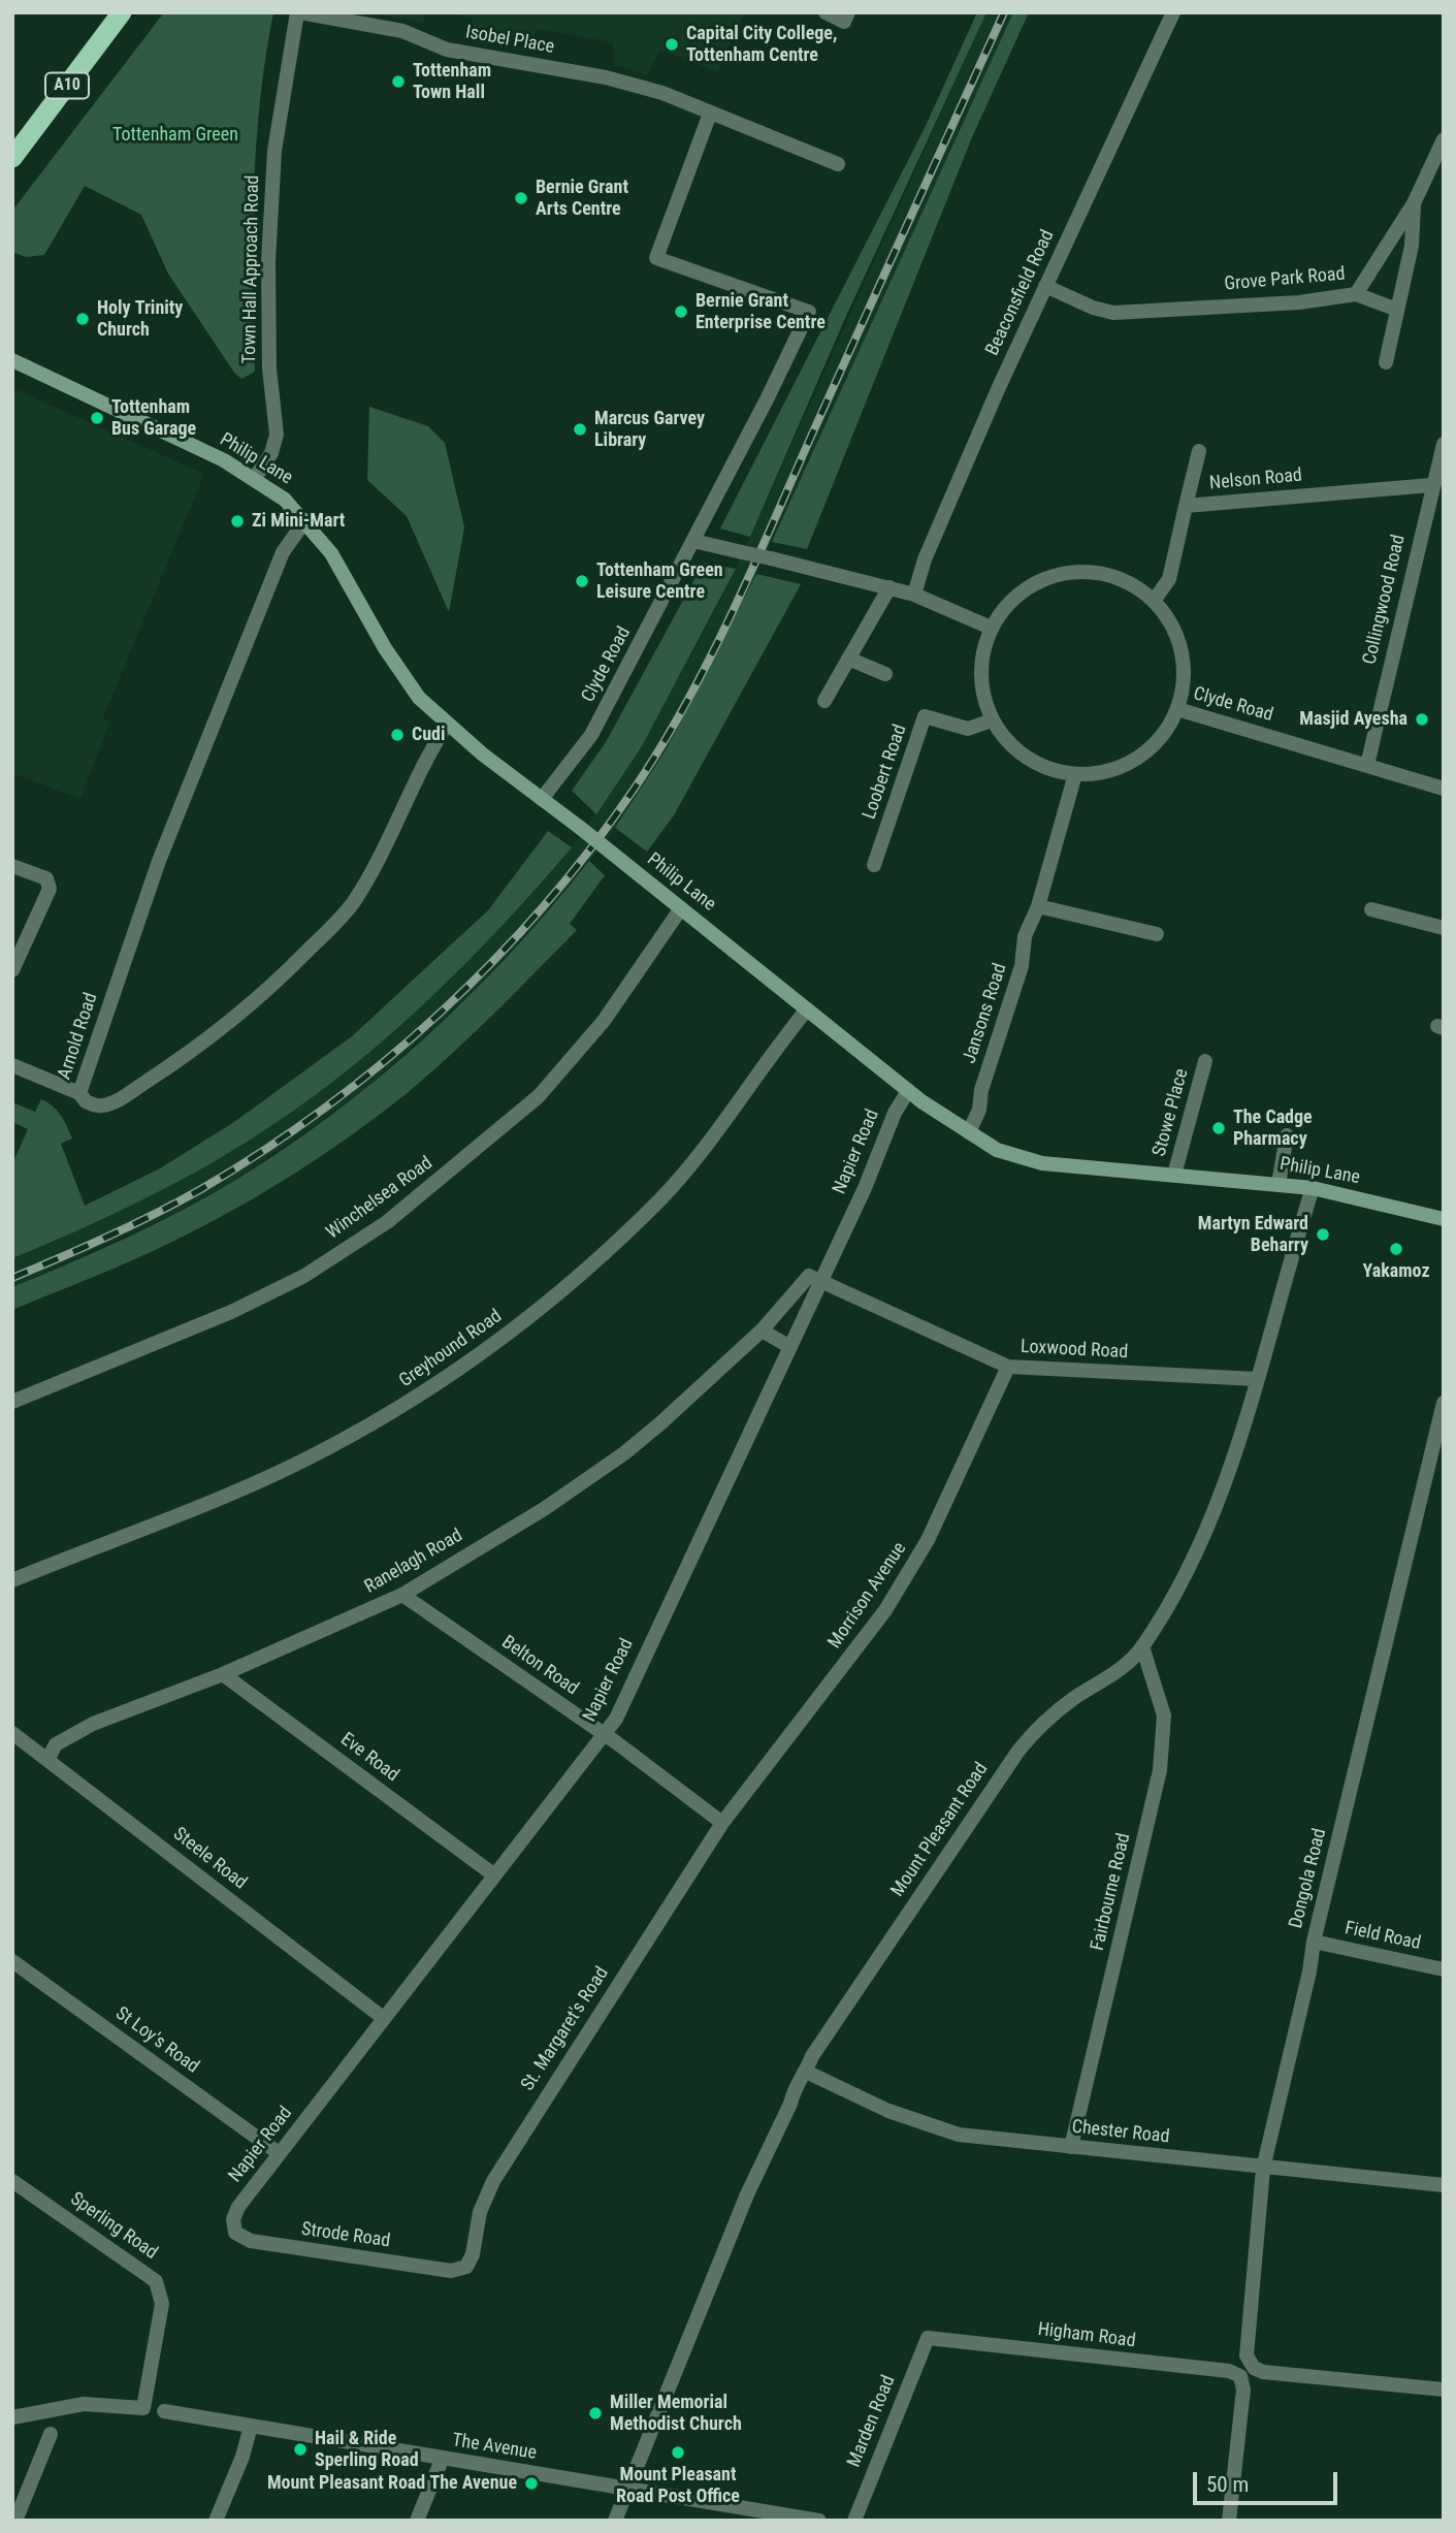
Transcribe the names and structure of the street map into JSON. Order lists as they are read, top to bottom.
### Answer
{
  "streets": {
    "highway": ["A10"],
    "main road": ["Philip Lane"],
    "street": [
      "Isobel Place",
      "Town Hall Approach Road",
      "Grove Park Road",
      "Beaconsfield Road",
      "Nelson Road",
      "Collingwood Road",
      "Clyde Road",
      "Loobert Road",
      "Jansons Road",
      "Arnold Road",
      "Stowe Place",
      "Napier Road",
      "Winchelsea Road",
      "Greyhound Road",
      "Loxwood Road",
      "Ranelagh Road",
      "Morrison Avenue",
      "Belton Road",
      "Eve Road",
      "Mount Pleasant Road",
      "Steele Road",
      "Dongola Road",
      "Fairbourne Road",
      "Field Road",
      "St. Margaret's Road",
      "St Loy's Road",
      "Chester Road",
      "Sperling Road",
      "Strode Road",
      "Higham Road",
      "Marden Road",
      "The Avenue"
    ]
  },
  "crossings": [
    ["Isobel Place", "Town Hall Approach Road"],
    ["Isobel Place", "Clyde Road"],
    ["Town Hall Approach Road", "Philip Lane"],
    ["Grove Park Road", "Beaconsfield Road"],
    ["Philip Lane", "Clyde Road"],
    ["Philip Lane", "Jansons Road"],
    ["Philip Lane", "Arnold Road"],
    ["Philip Lane", "Stowe Place"],
    ["Philip Lane", "Napier Road"],
    ["Philip Lane", "Winchelsea Road"],
    ["Philip Lane", "Greyhound Road"],
    ["Philip Lane", "Mount Pleasant Road"],
    ["Nelson Road", "Collingwood Road"],
    ["Collingwood Road", "Clyde Road"],
    ["Clyde Road", "Loobert Road"],
    ["Clyde Road", "Jansons Road"],
    ["Loobert Road", "Jansons Road"],
    ["Napier Road", "Loxwood Road"],
    ["Napier Road", "Ranelagh Road"],
    ["Napier Road", "Belton Road"],
    ["Napier Road", "Eve Road"],
    ["Napier Road", "Steele Road"],
    ["Napier Road", "St Loy's Road"],
    ["Napier Road", "Strode Road"],
    ["Loxwood Road", "Ranelagh Road"],
    ["Loxwood Road", "Morrison Avenue"],
    ["Loxwood Road", "Mount Pleasant Road"],
    ["Ranelagh Road", "Belton Road"],
    ["Ranelagh Road", "Eve Road"],
    ["Ranelagh Road", "Steele Road"],
    ["Morrison Avenue", "Belton Road"],
    ["Morrison Avenue", "St. Margaret's Road"],
    ["Belton Road", "St. Margaret's Road"],
    ["Mount Pleasant Road", "Fairbourne Road"],
    ["Mount Pleasant Road", "Chester Road"],
    ["Mount Pleasant Road", "The Avenue"],
    ["Dongola Road", "Field Road"],
    ["Dongola Road", "Chester Road"],
    ["Dongola Road", "Higham Road"],
    ["Fairbourne Road", "Chester Road"],
    ["St. Margaret's Road", "Strode Road"],
    ["Higham Road", "Marden Road"]
  ],
  "parks": ["Tottenham Green"],
  "places": [
    "Capital City College, Tottenham Centre",
    "Tottenham Town Hall",
    "Bernie Grant Arts Centre",
    "Bernie Grant Enterprise Centre",
    "Holy Trinity Church",
    "Tottenham Bus Garage",
    "Marcus Garvey Library",
    "Zi Mini-Mart",
    "Tottenham Green Leisure Centre",
    "Masjid Ayesha",
    "Cudi",
    "The Cadge Pharmacy",
    "Martyn Edward Beharry",
    "Yakamoz",
    "Miller Memorial Methodist Church",
    "Hail & Ride Sperling Road",
    "Mount Pleasant Road Post Office",
    "Mount Pleasant Road The Avenue"
  ],
  "scale_bar": "50 m"
}
